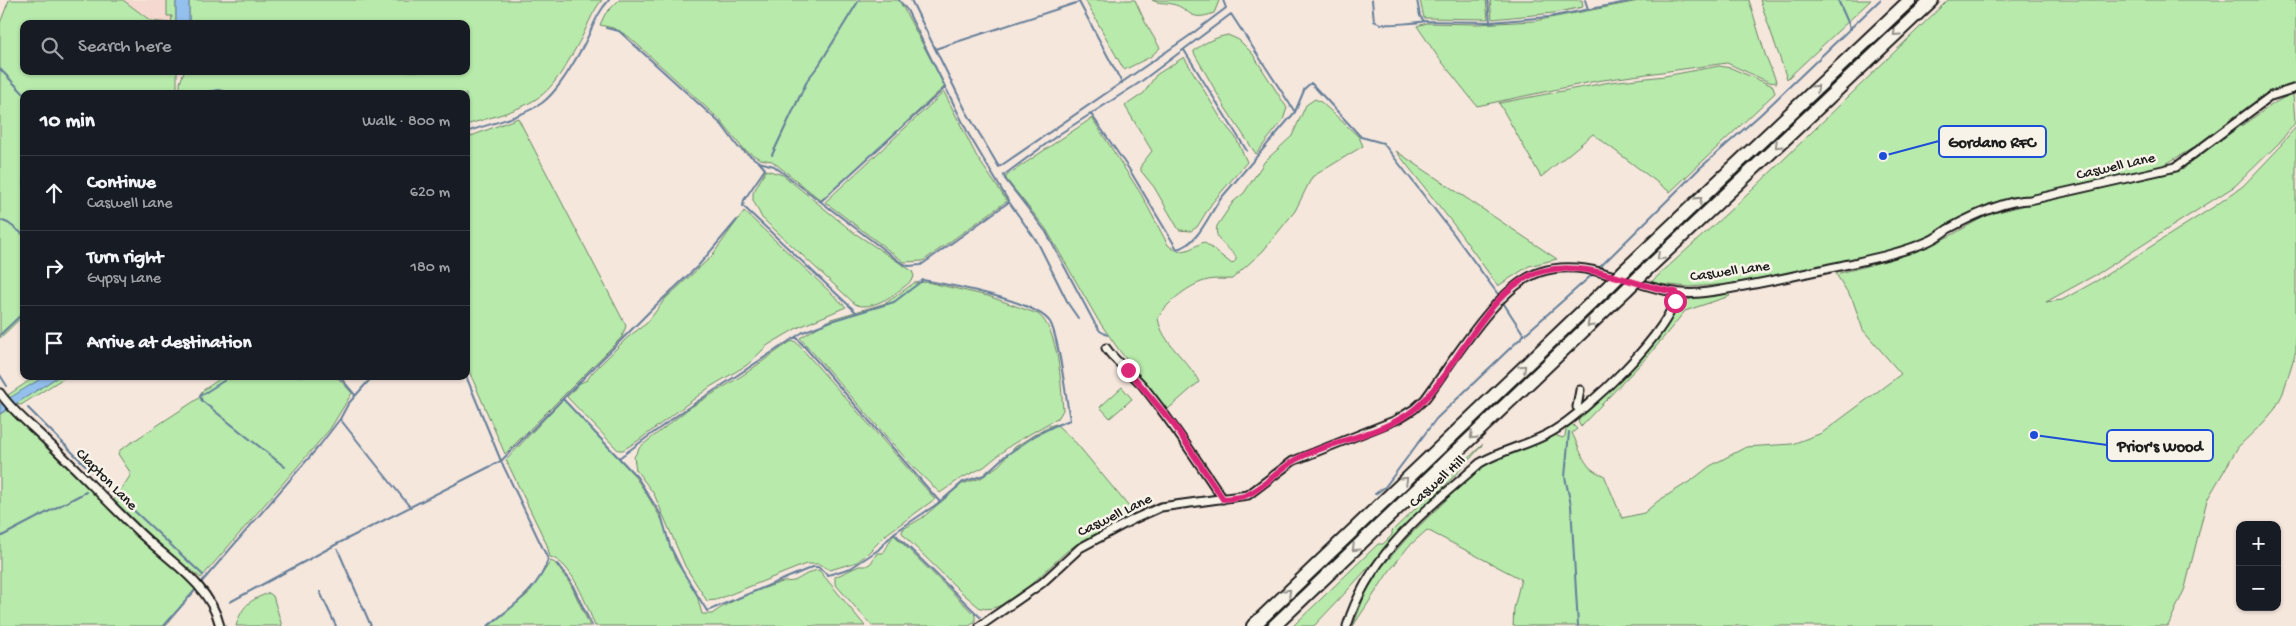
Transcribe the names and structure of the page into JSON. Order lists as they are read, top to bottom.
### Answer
{
  "streets": {
    "street": ["Caswell Lane", "Clapton Lane", "Caswell Hill"]
  },
  "crossings": [
    ["Caswell Lane", "Caswell Hill"]
  ],
  "places": ["Gordano RFC", "Prior's Wood"],
  "page": {
    "search": "Search here",
    "heading": ["10 min", "Walk · 800 m"],
    "list": [
      ["Continue", "Caswell Lane", "620 m"],
      ["Turn right", "Gypsy Lane", "180 m"],
      "Arrive at destination"
    ],
    "map_buttons": ["+", "−"]
  }
}
